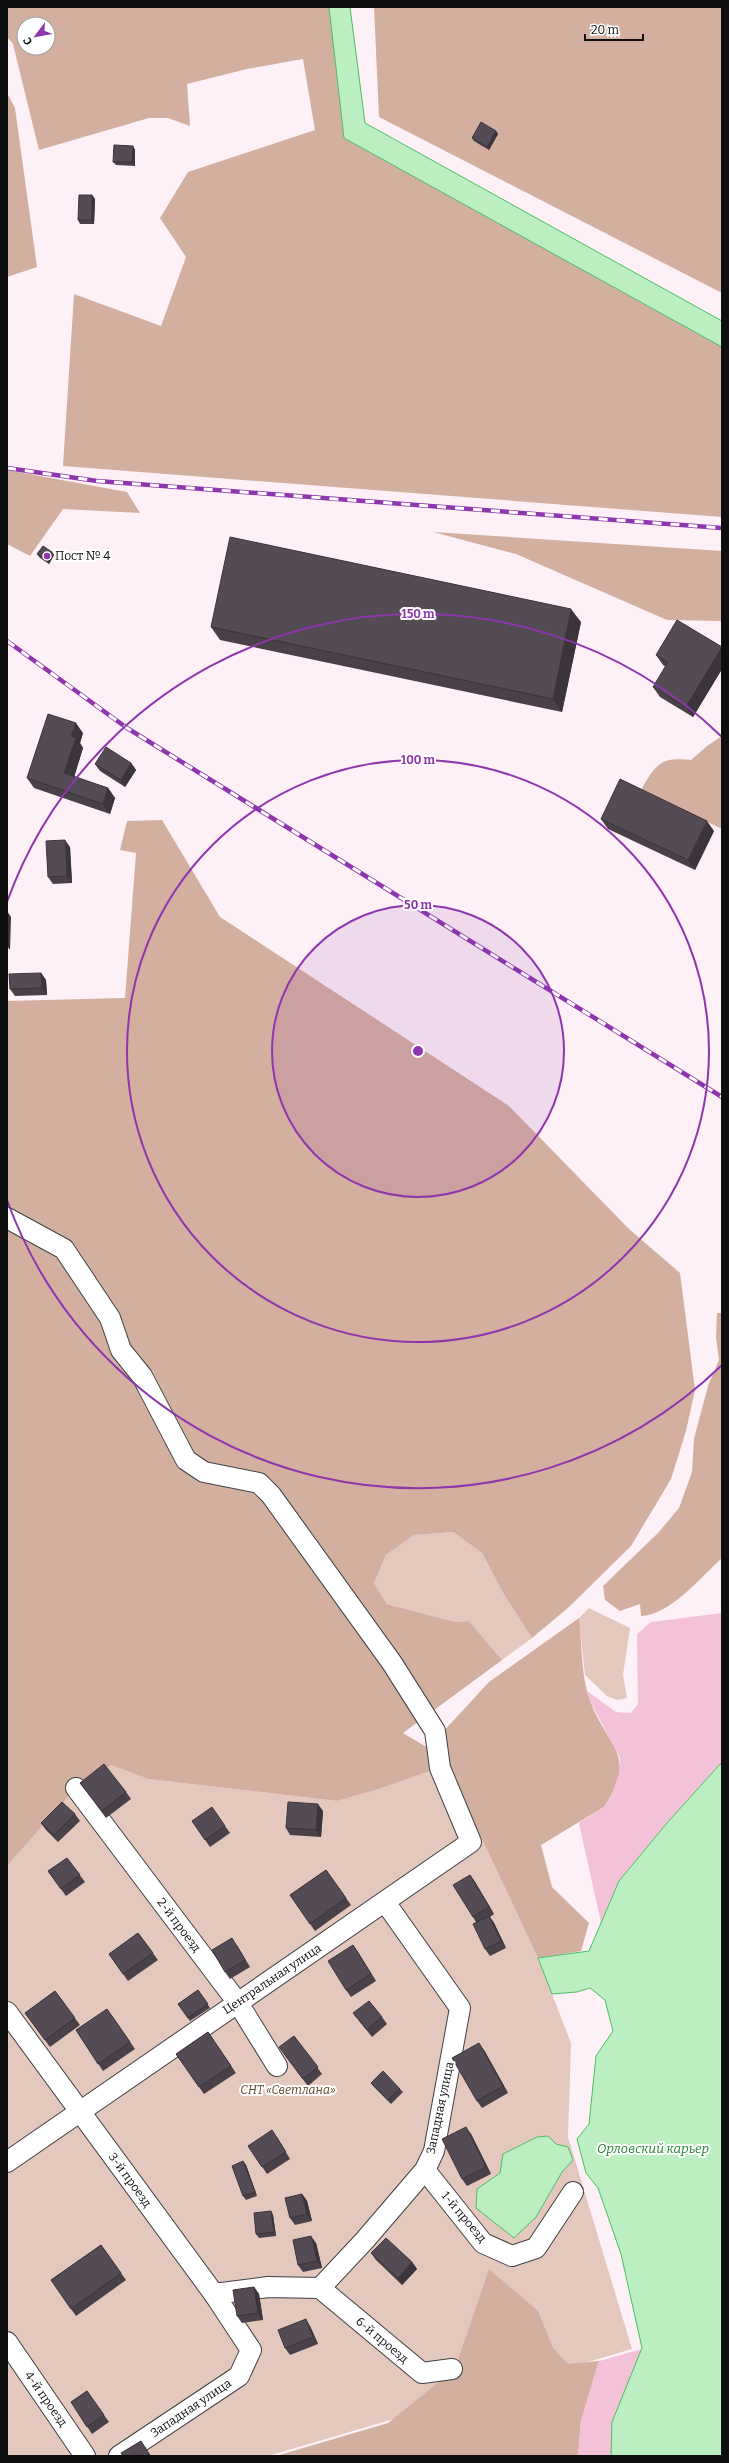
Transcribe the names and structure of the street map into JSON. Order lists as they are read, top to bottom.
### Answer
{
  "streets": {
    "street": [
      "2-й проезд",
      "Центральная улица",
      "Западная улица",
      "3-й проезд",
      "1-й проезд",
      "6-й проезд",
      "4-й проезд"
    ]
  },
  "crossings": [
    ["2-й проезд", "Центральная улица"],
    ["Центральная улица", "Западная улица"],
    ["Центральная улица", "3-й проезд"],
    ["Западная улица", "3-й проезд"],
    ["Западная улица", "1-й проезд"],
    ["Западная улица", "6-й проезд"]
  ],
  "water": ["Орловский карьер"],
  "parks": ["СНТ «Светлана»"],
  "places": ["Пост № 4"],
  "scale_bar": "20 m",
  "north": "bottom left",
  "rings": ["150 m", "100 m", "50 m"]
}
